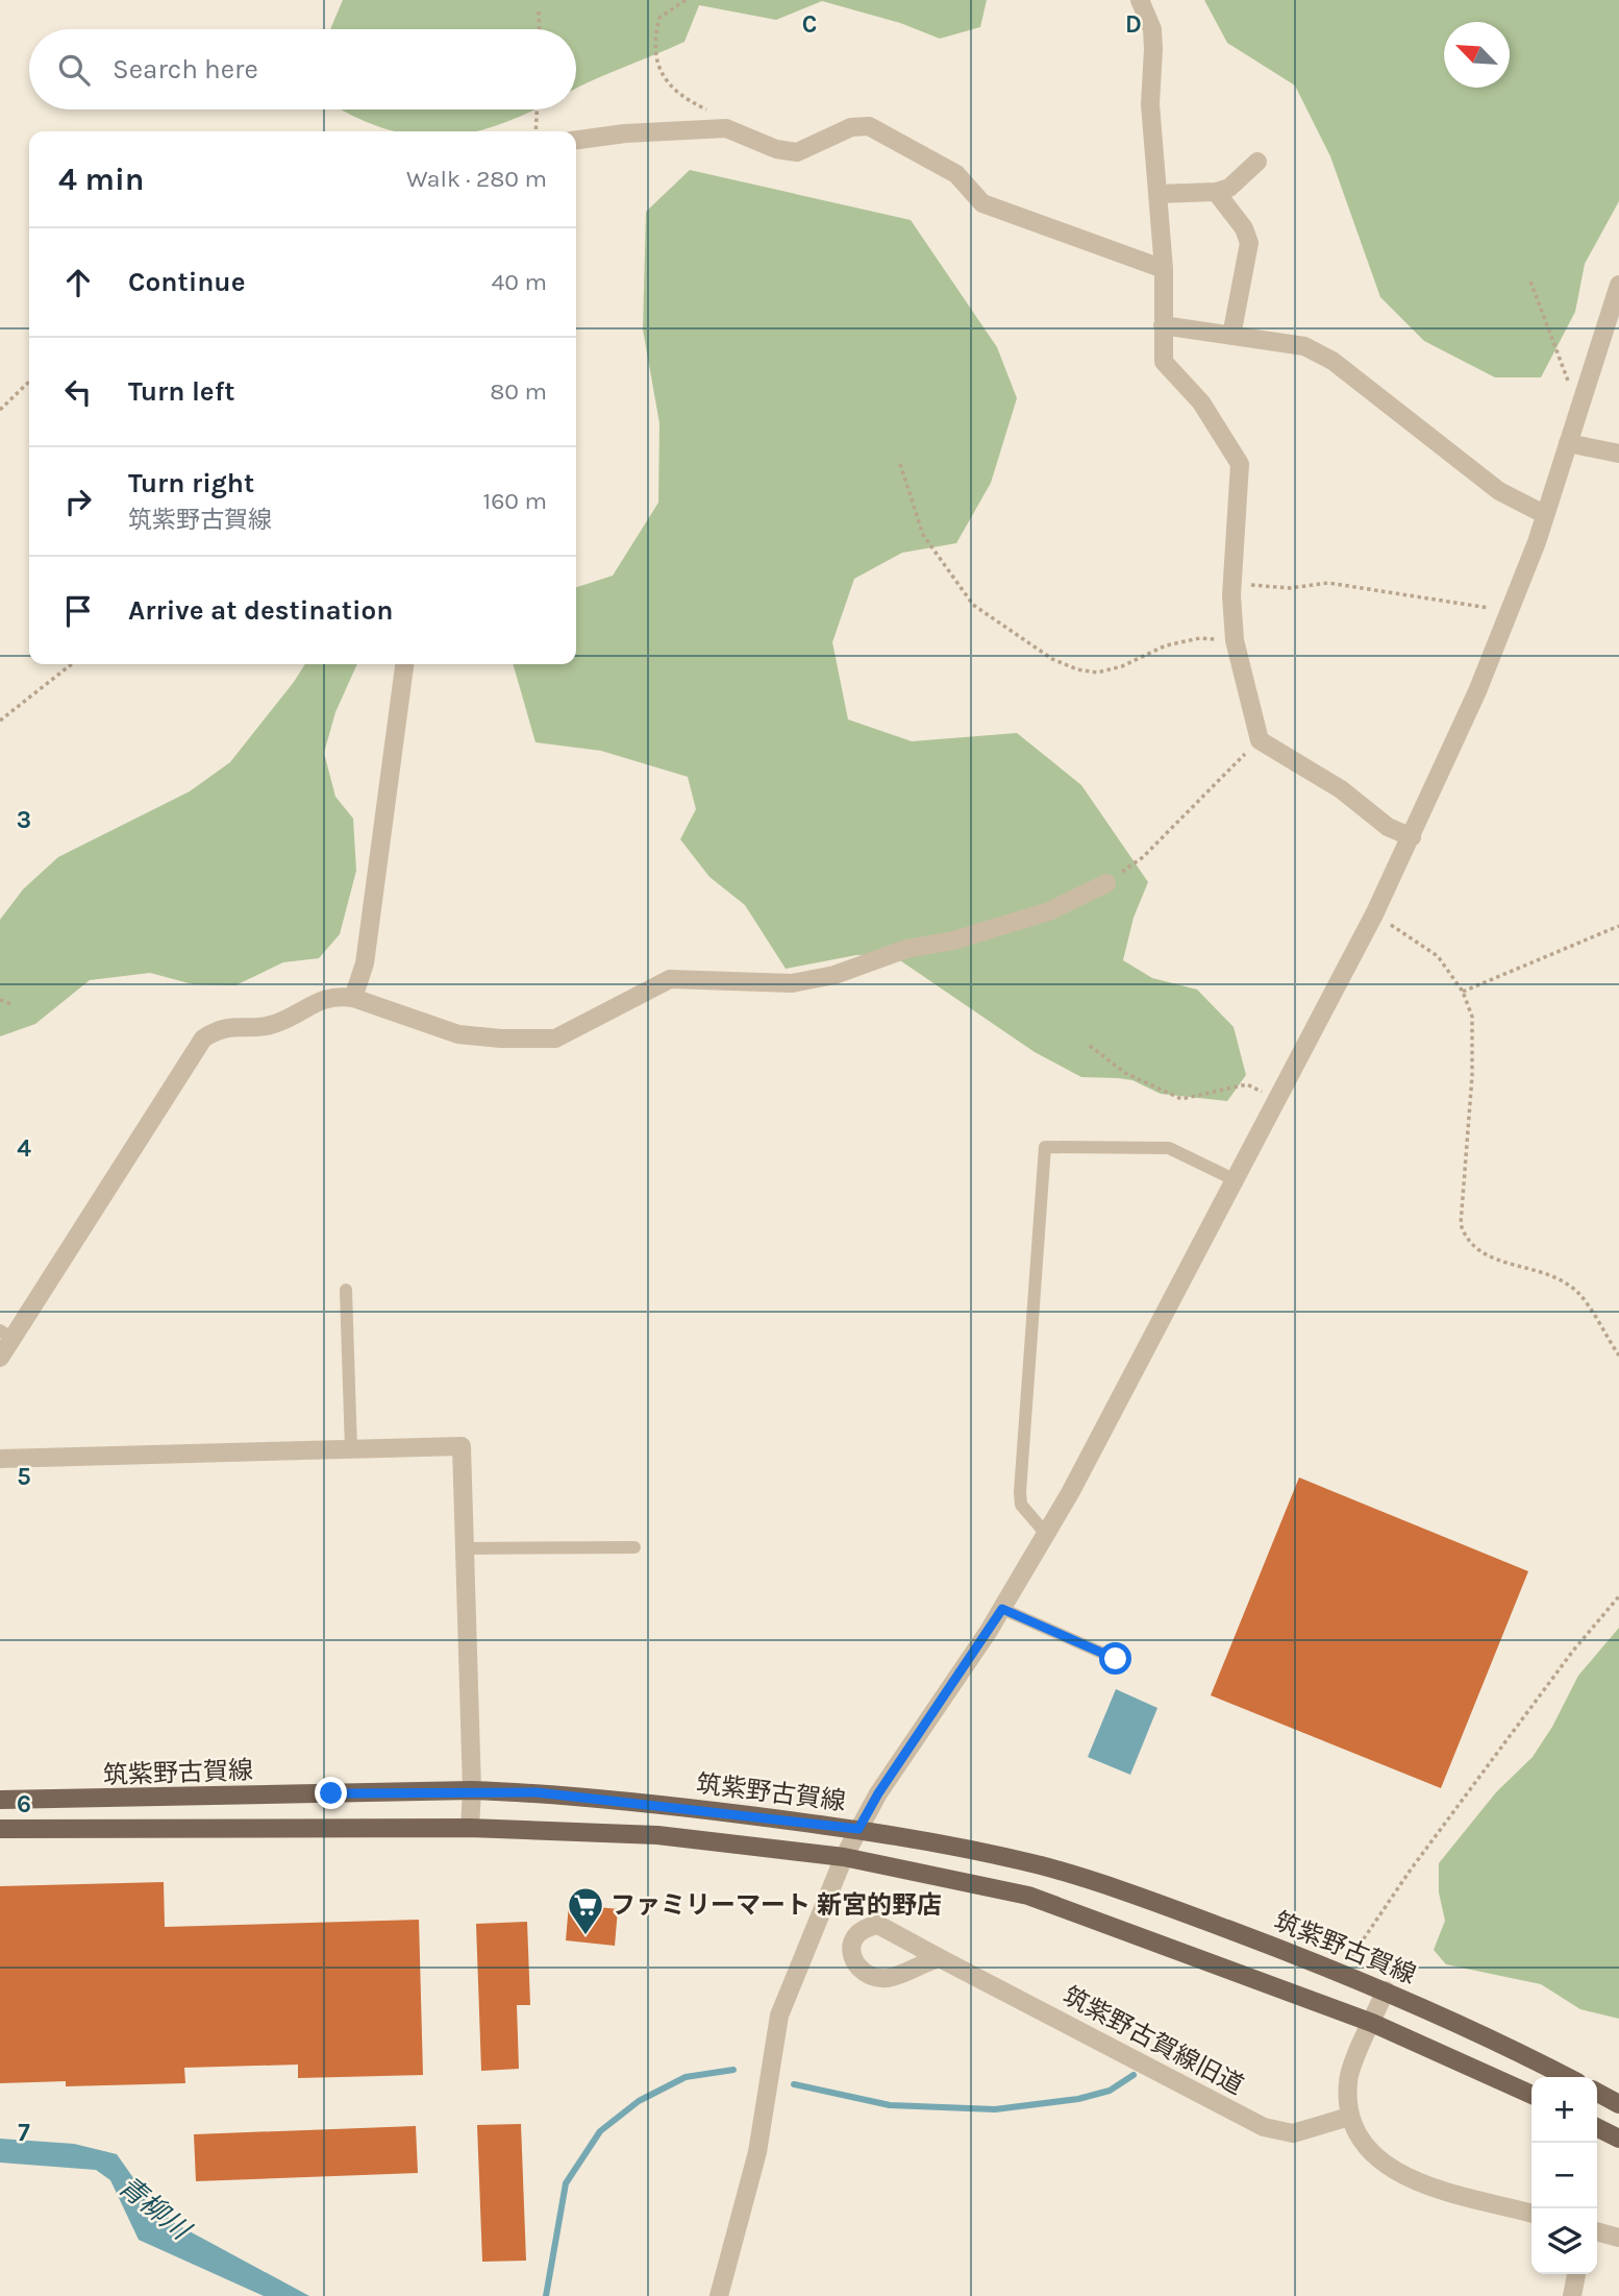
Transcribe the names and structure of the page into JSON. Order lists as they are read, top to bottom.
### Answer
{
  "streets": {
    "main road": ["筑紫野古賀線"],
    "street": ["筑紫野古賀線旧道"]
  },
  "water": ["青柳川"],
  "places": {
    "supermarket": ["ファミリーマート 新宮的野店"]
  },
  "north": "top left",
  "page": {
    "search": "Search here",
    "heading": ["4 min", "Walk · 280 m"],
    "list": [
      ["Continue", "40 m"],
      ["Turn left", "80 m"],
      ["Turn right", "筑紫野古賀線", "160 m"],
      "Arrive at destination"
    ],
    "map_buttons": ["+", "−"]
  },
  "grid": {
    "columns": ["C", "D"],
    "rows": [
      "3",
      "4",
      "5",
      "6",
      "7"
    ]
  }
}
